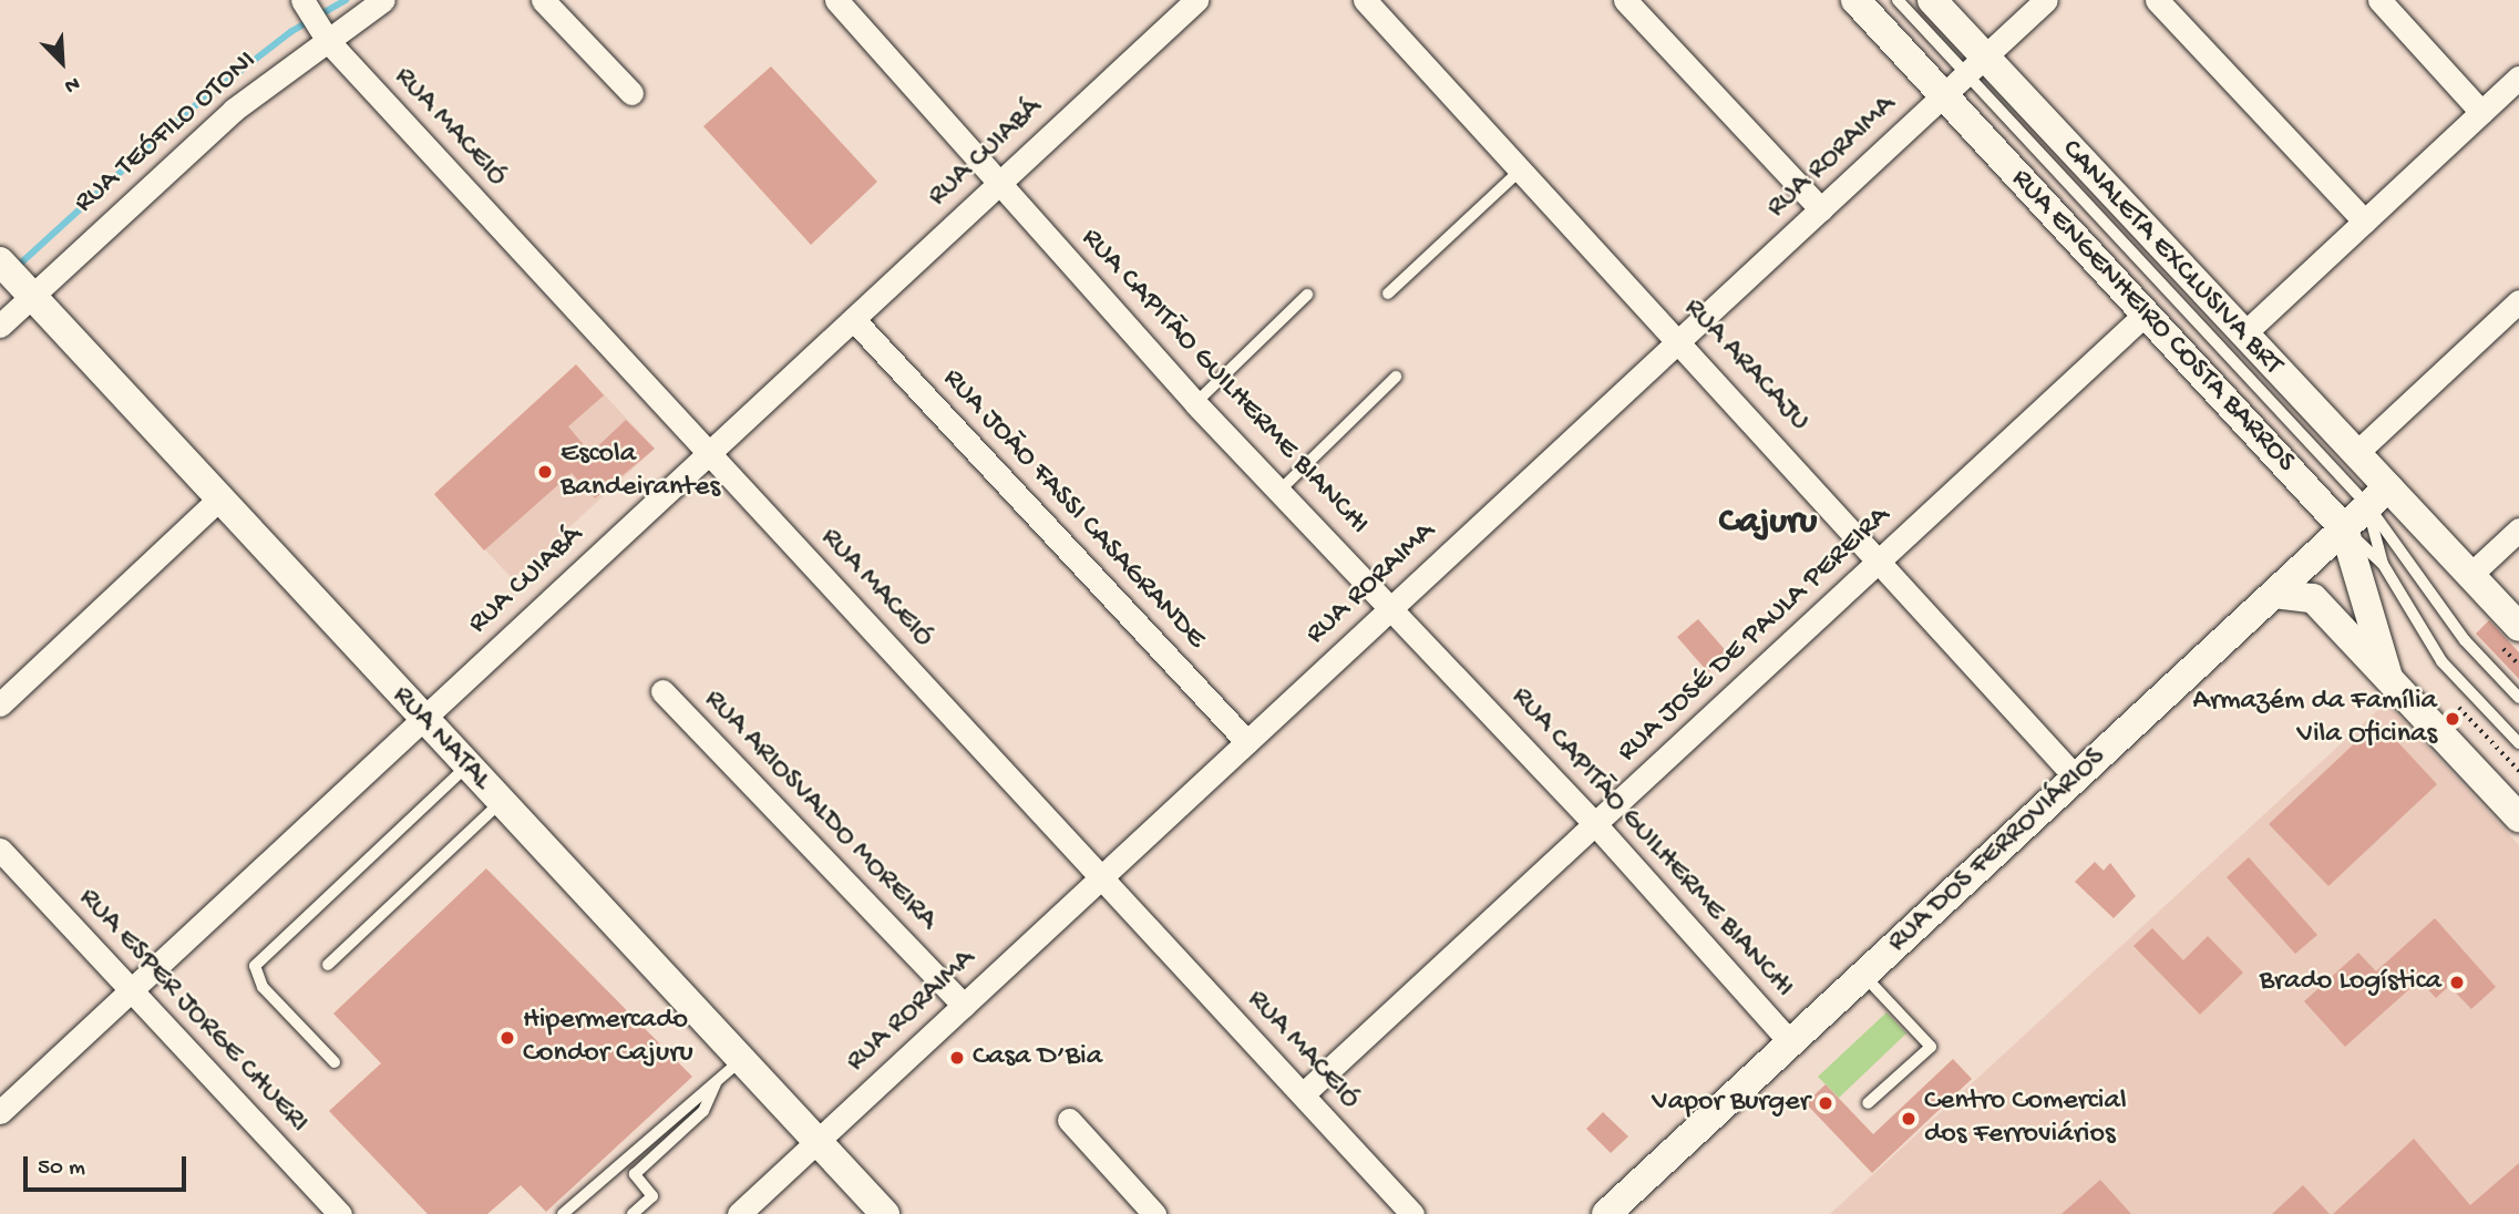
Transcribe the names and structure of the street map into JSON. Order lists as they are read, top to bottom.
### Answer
{
  "streets": {
    "street": [
      "RUA MACEIÓ",
      "RUA TEÓFILO OTONI",
      "RUA CUIABÁ",
      "RUA RORAIMA",
      "RUA ENGENHEIRO COSTA BARROS",
      "RUA ARACAJU",
      "RUA CAPITÃO GUILHERME BIANCHI",
      "RUA JOÃO FASSI CASAGRANDE",
      "RUA JOSÉ DE PAULA PEREIRA",
      "RUA NATAL",
      "RUA ARIOSVALDO MOREIRA",
      "RUA DOS FERROVIÁRIOS",
      "RUA ESPER JORGE CHUERI"
    ],
    "lane": ["CANALETA EXCLUSIVA BRT"]
  },
  "crossings": [
    ["RUA MACEIÓ", "RUA TEÓFILO OTONI"],
    ["RUA MACEIÓ", "RUA CUIABÁ"],
    ["RUA MACEIÓ", "RUA RORAIMA"],
    ["RUA MACEIÓ", "RUA JOSÉ DE PAULA PEREIRA"],
    ["RUA TEÓFILO OTONI", "RUA NATAL"],
    ["RUA CUIABÁ", "RUA CAPITÃO GUILHERME BIANCHI"],
    ["RUA CUIABÁ", "RUA JOÃO FASSI CASAGRANDE"],
    ["RUA CUIABÁ", "RUA NATAL"],
    ["RUA CUIABÁ", "RUA ESPER JORGE CHUERI"],
    ["RUA RORAIMA", "CANALETA EXCLUSIVA BRT"],
    ["RUA RORAIMA", "RUA ENGENHEIRO COSTA BARROS"],
    ["RUA RORAIMA", "RUA ARACAJU"],
    ["RUA RORAIMA", "RUA CAPITÃO GUILHERME BIANCHI"],
    ["RUA RORAIMA", "RUA JOÃO FASSI CASAGRANDE"],
    ["RUA RORAIMA", "RUA NATAL"],
    ["RUA RORAIMA", "RUA ARIOSVALDO MOREIRA"],
    ["CANALETA EXCLUSIVA BRT", "RUA ENGENHEIRO COSTA BARROS"],
    ["CANALETA EXCLUSIVA BRT", "RUA DOS FERROVIÁRIOS"],
    ["RUA ENGENHEIRO COSTA BARROS", "RUA JOSÉ DE PAULA PEREIRA"],
    ["RUA ENGENHEIRO COSTA BARROS", "RUA DOS FERROVIÁRIOS"],
    ["RUA ARACAJU", "RUA JOSÉ DE PAULA PEREIRA"],
    ["RUA ARACAJU", "RUA DOS FERROVIÁRIOS"],
    ["RUA CAPITÃO GUILHERME BIANCHI", "RUA JOSÉ DE PAULA PEREIRA"],
    ["RUA CAPITÃO GUILHERME BIANCHI", "RUA DOS FERROVIÁRIOS"]
  ],
  "districts": ["Cajuru"],
  "places": [
    "Escola Bandeirantes",
    "Armazém da Família Vila Oficinas",
    "Brado Logística",
    "Hipermercado Condor Cajuru",
    "Casa D’Bia",
    "Vapor Burger",
    "Centro Comercial dos Ferroviários"
  ],
  "scale_bar": "50 m",
  "north": "bottom right"
}
